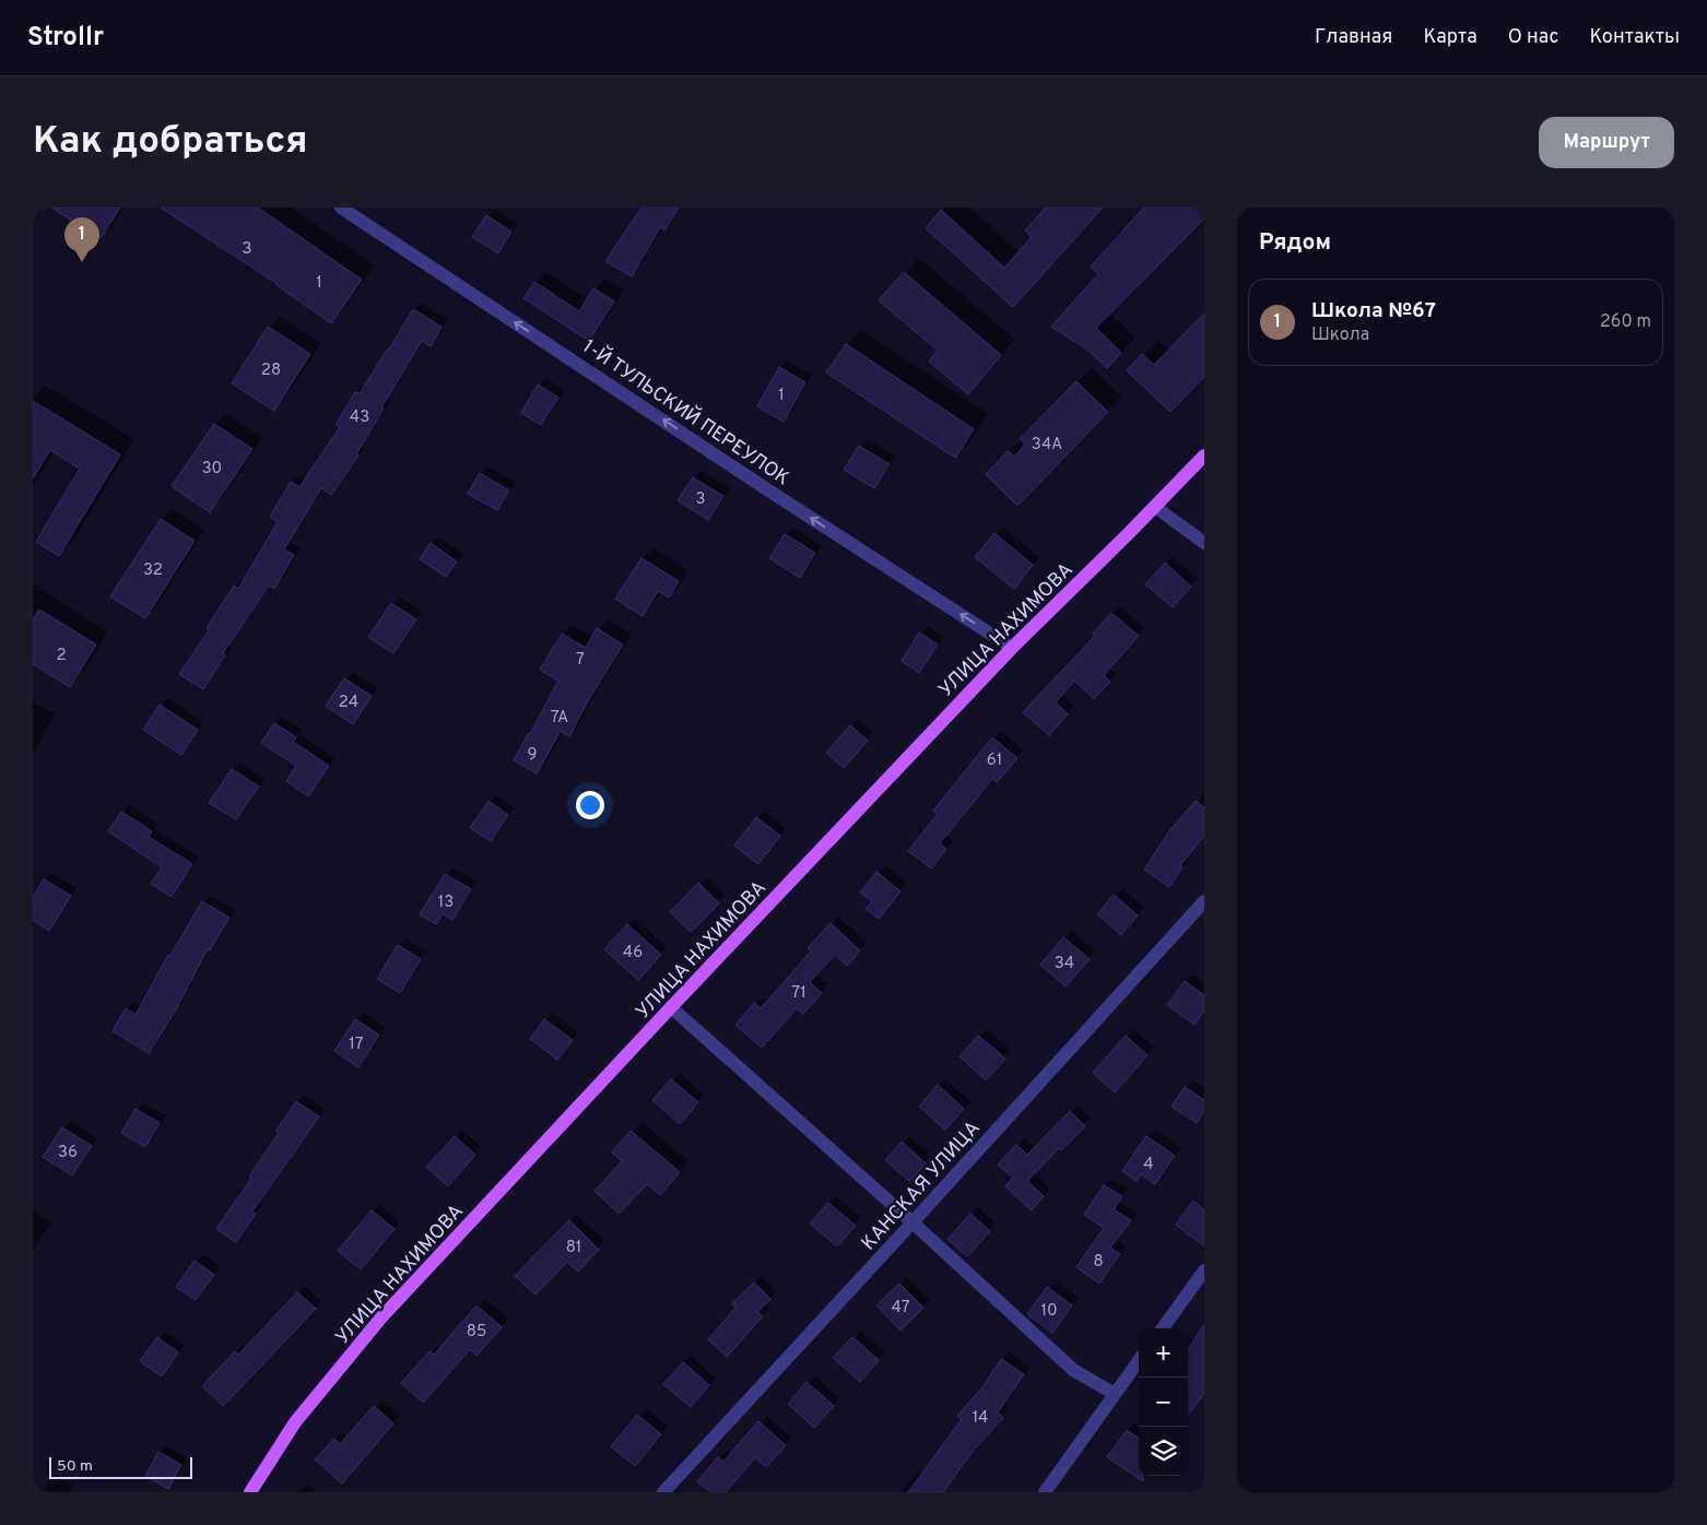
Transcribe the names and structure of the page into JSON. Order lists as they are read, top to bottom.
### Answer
{
  "streets": {
    "main road": ["УЛИЦА НАХИМОВА"],
    "street": ["1-Й ТУЛЬСКИЙ ПЕРЕУЛОК", "КАНСКАЯ УЛИЦА"]
  },
  "crossings": [
    ["1-Й ТУЛЬСКИЙ ПЕРЕУЛОК", "УЛИЦА НАХИМОВА"]
  ],
  "one_way": ["1-Й ТУЛЬСКИЙ ПЕРЕУЛОК"],
  "house_numbers": [
    "3",
    "1",
    "28",
    "1",
    "43",
    "34А",
    "30",
    "3",
    "32",
    "2",
    "7",
    "24",
    "7А",
    "9",
    "61",
    "13",
    "46",
    "34",
    "71",
    "17",
    "36",
    "4",
    "81",
    "8",
    "47",
    "10",
    "85",
    "14"
  ],
  "scale_bar": "50 m",
  "page": {
    "header": "Strollr",
    "nav": [
      "Главная",
      "Карта",
      "О нас",
      "Контакты"
    ],
    "buttons": "Маршрут",
    "title": "Как добраться",
    "heading": "Рядом",
    "pins": "1",
    "list": [
      {
        "mark": "1",
        "name": "Школа №67",
        "note": "Школа",
        "value": "260 m"
      }
    ],
    "map_buttons": ["+", "−"],
    "scale": "50 m"
  }
}
